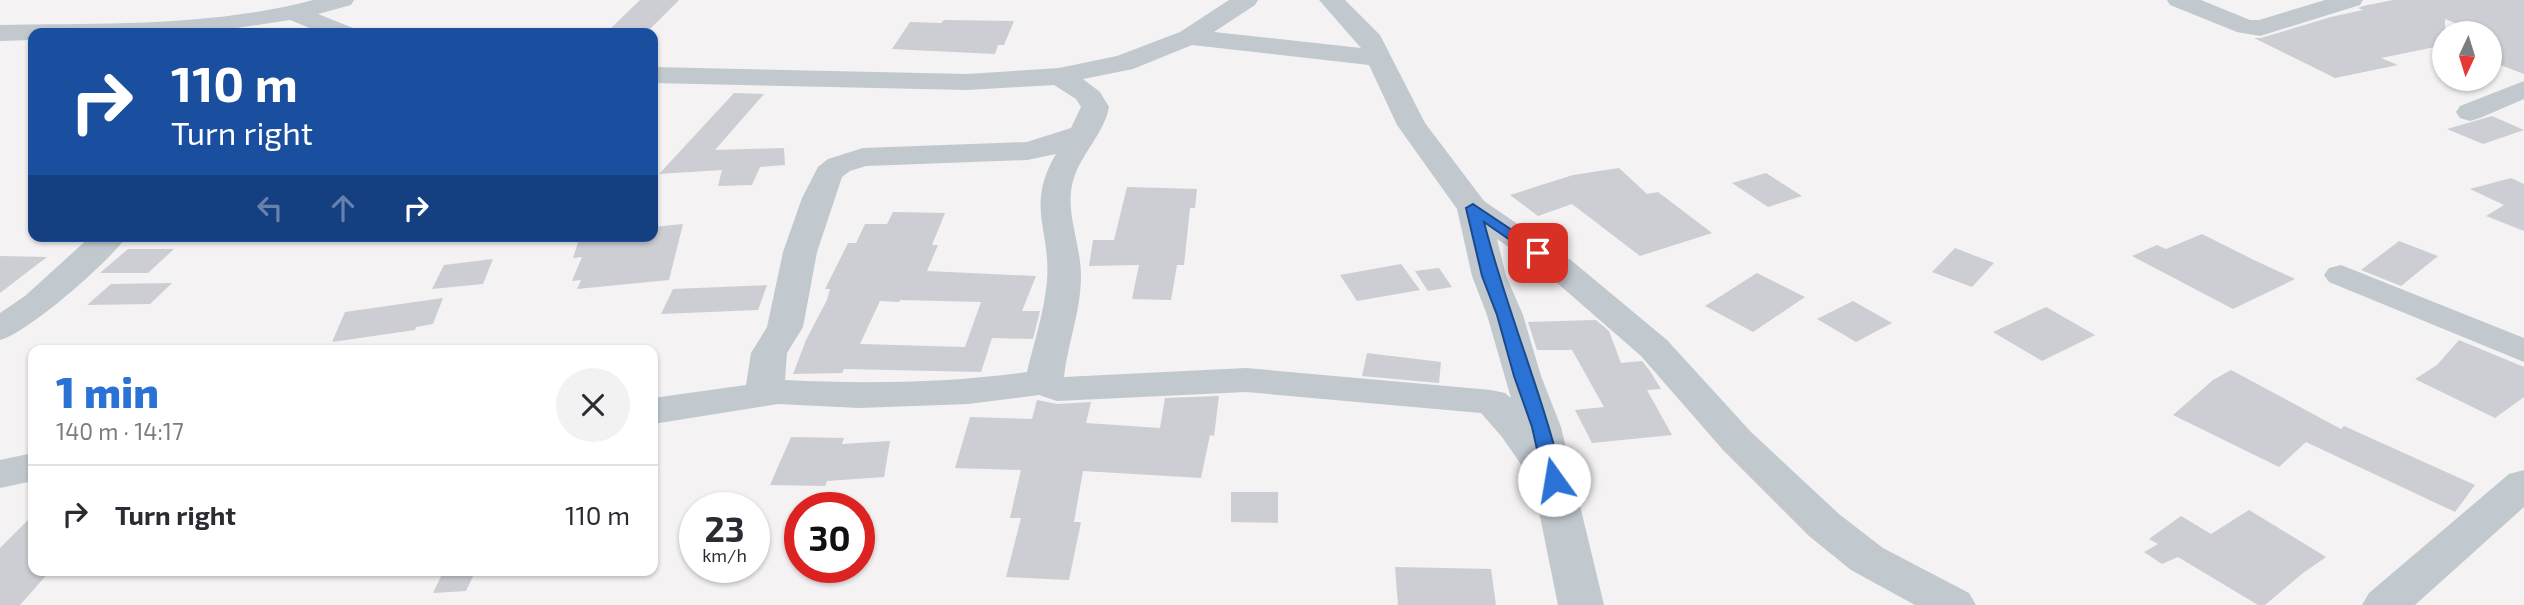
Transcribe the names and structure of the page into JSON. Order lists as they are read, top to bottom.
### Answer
{
  "north": "bottom",
  "page": {
    "turn": ["110 m", "Turn right"],
    "heading": ["1 min", "140 m · 14:17"],
    "list": [
      {
        "name": "Turn right",
        "value": "110 m"
      }
    ],
    "speed": "23 km/h",
    "limit": "30"
  }
}
